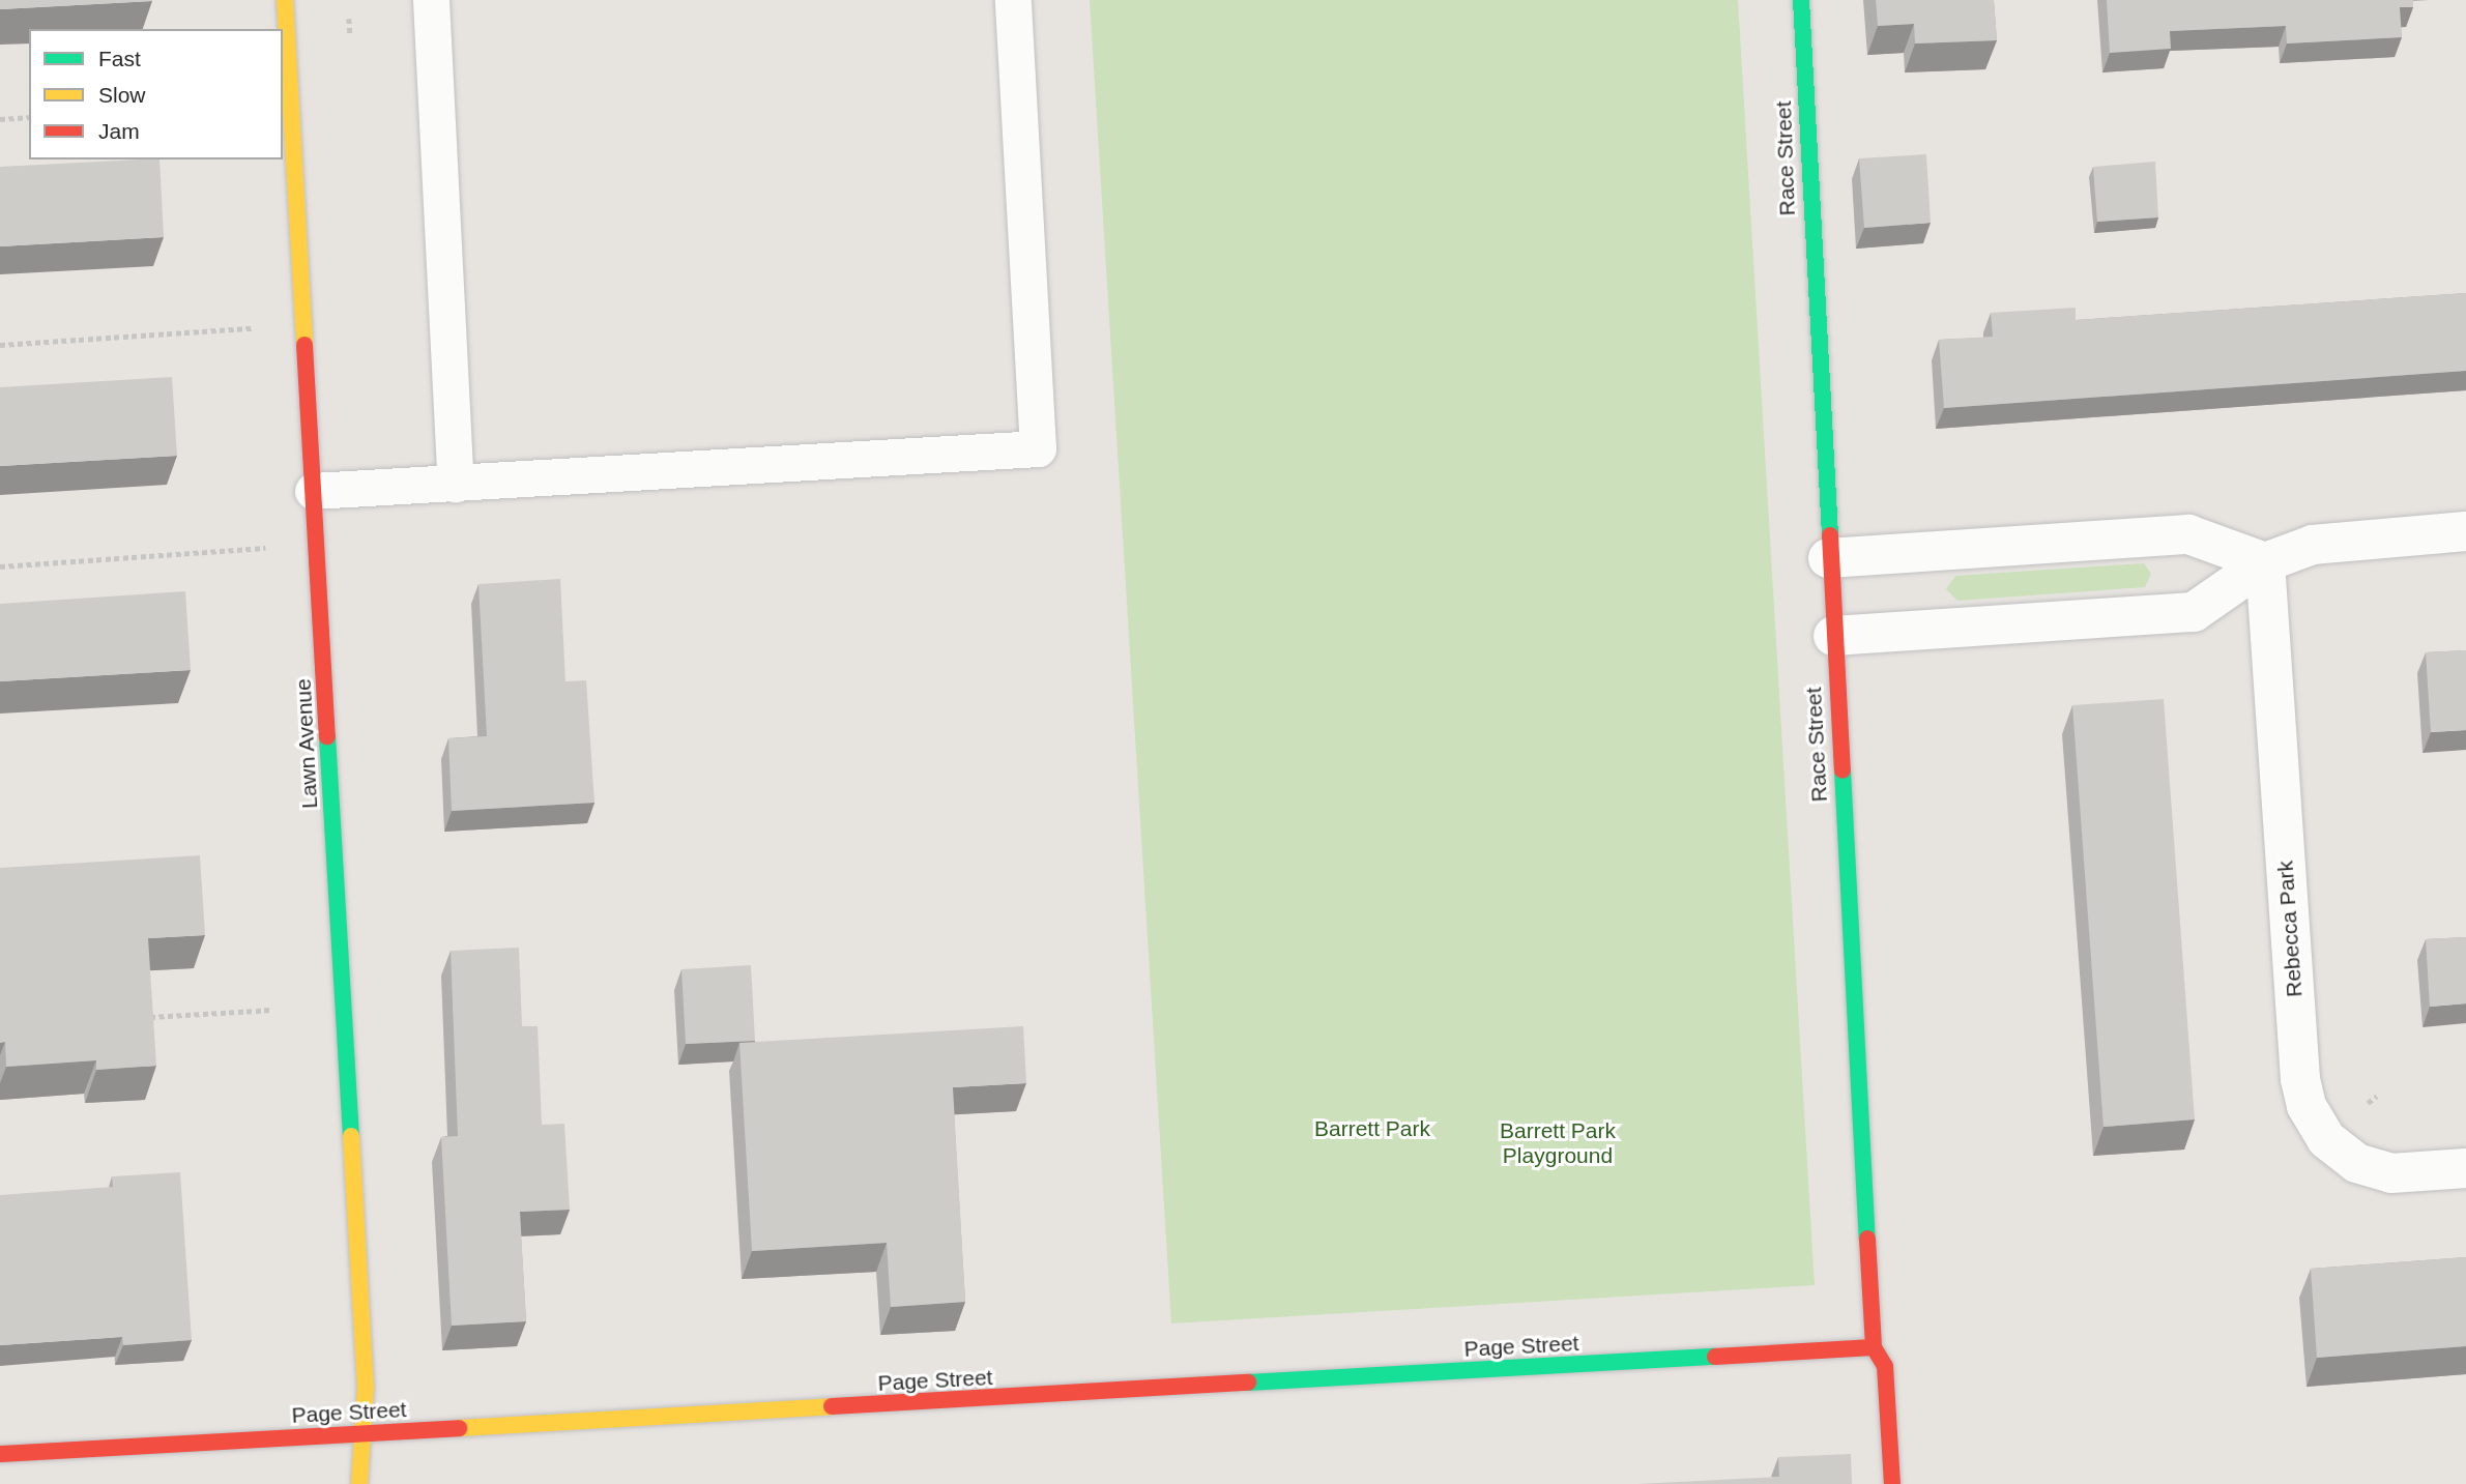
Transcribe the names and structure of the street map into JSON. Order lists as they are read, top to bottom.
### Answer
{
  "streets": {
    "street": [
      "Race Street",
      "Lawn Avenue",
      "Rebecca Park",
      "Page Street"
    ]
  },
  "crossings": [
    ["Race Street", "Page Street"],
    ["Lawn Avenue", "Page Street"]
  ],
  "parks": ["Barrett Park", "Barrett Park Playground"],
  "legend": ["Fast", "Slow", "Jam"]
}
